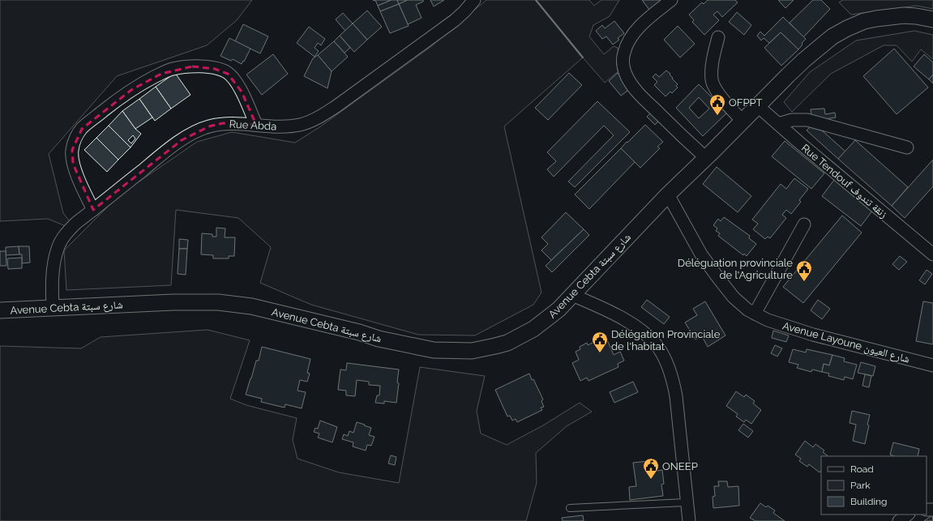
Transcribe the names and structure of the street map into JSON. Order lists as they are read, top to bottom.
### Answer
{
  "streets": {
    "street": [
      "Rue Abda",
      "Rue Tendouf زنقة تندوف",
      "Avenue Cebta شارع سبتة",
      "Avenue Layoune شارع العيون"
    ]
  },
  "crossings": [
    ["Rue Abda", "Avenue Cebta شارع سبتة"],
    ["Rue Tendouf زنقة تندوف", "Avenue Cebta شارع سبتة"],
    ["Avenue Cebta شارع سبتة", "Avenue Layoune شارع العيون"]
  ],
  "places": {
    "public building": [
      "OFPPT",
      "Déléguation provinciale de l'Agriculture",
      "Délégation Provinciale de l'habitat",
      "ONEEP"
    ]
  },
  "legend": ["Road", "Park", "Building"]
}
